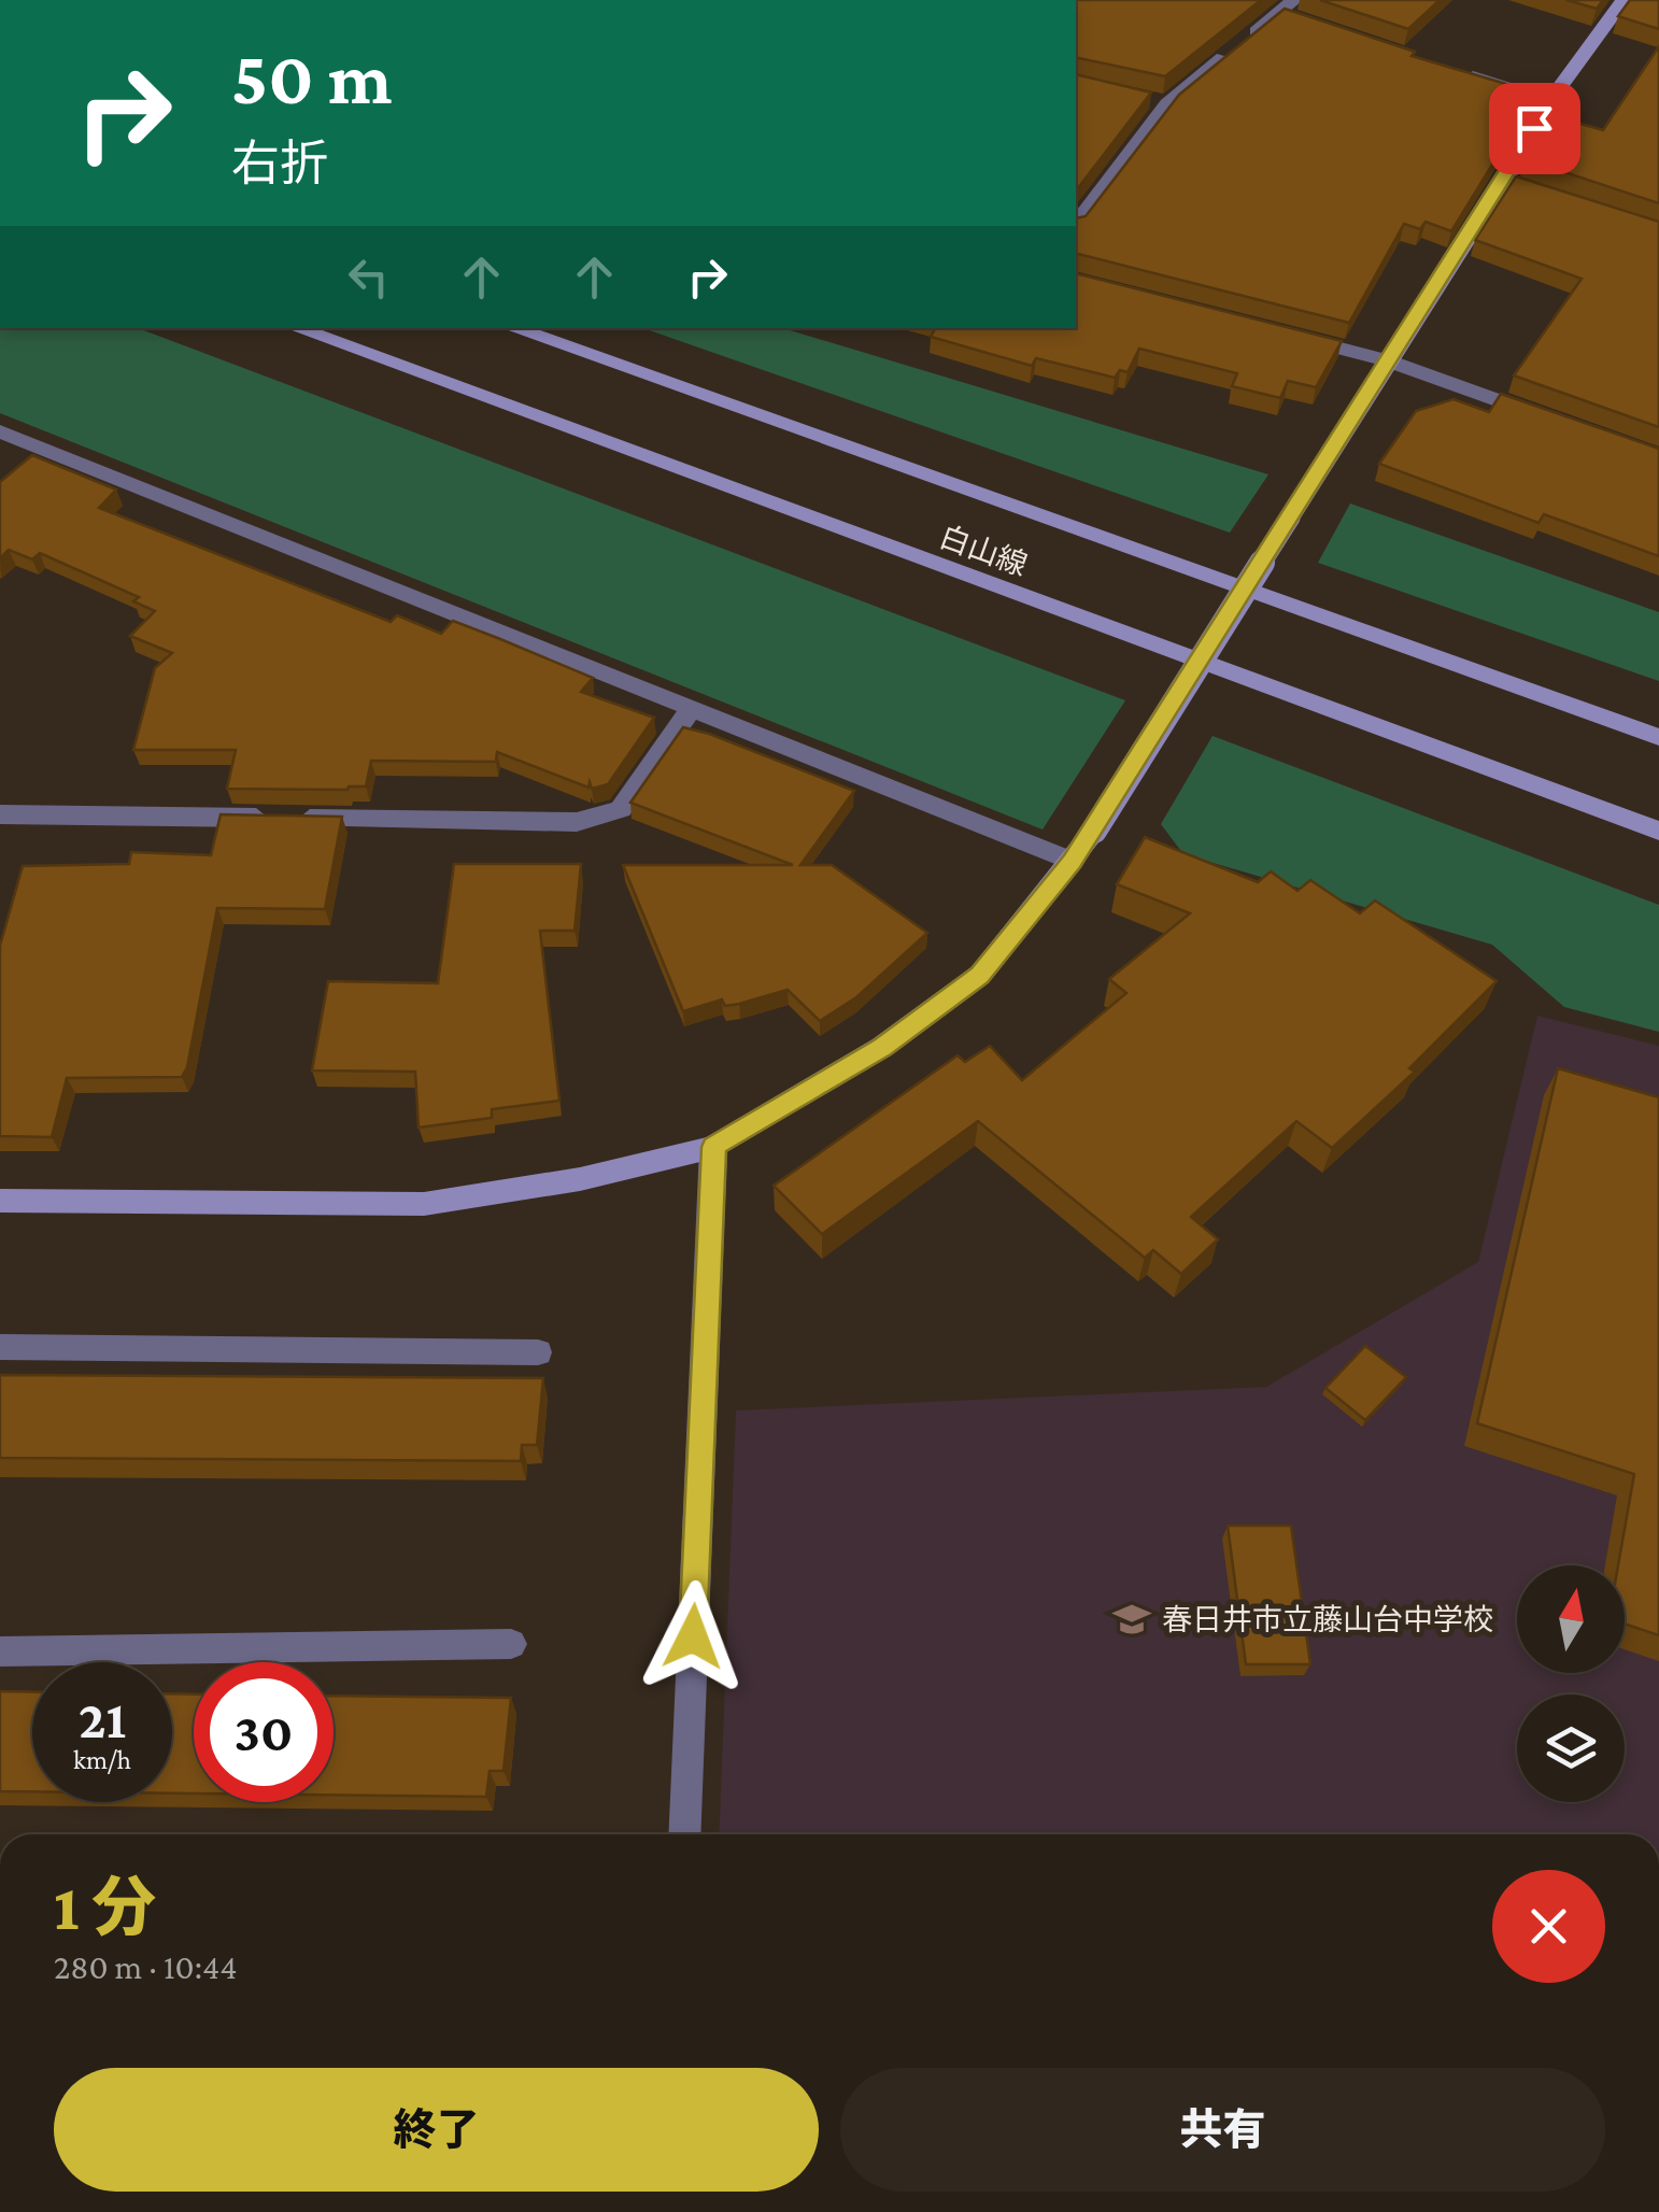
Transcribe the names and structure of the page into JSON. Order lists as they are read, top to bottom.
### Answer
{
  "streets": {
    "street": ["白山線"]
  },
  "places": {
    "school or university": ["春日井市立藤山台中学校"]
  },
  "north": "top",
  "page": {
    "turn": ["50 m", "右折"],
    "speed": "21 km/h",
    "limit": "30",
    "heading": ["1 分", "280 m · 10:44"],
    "buttons": ["終了", "共有"]
  }
}
